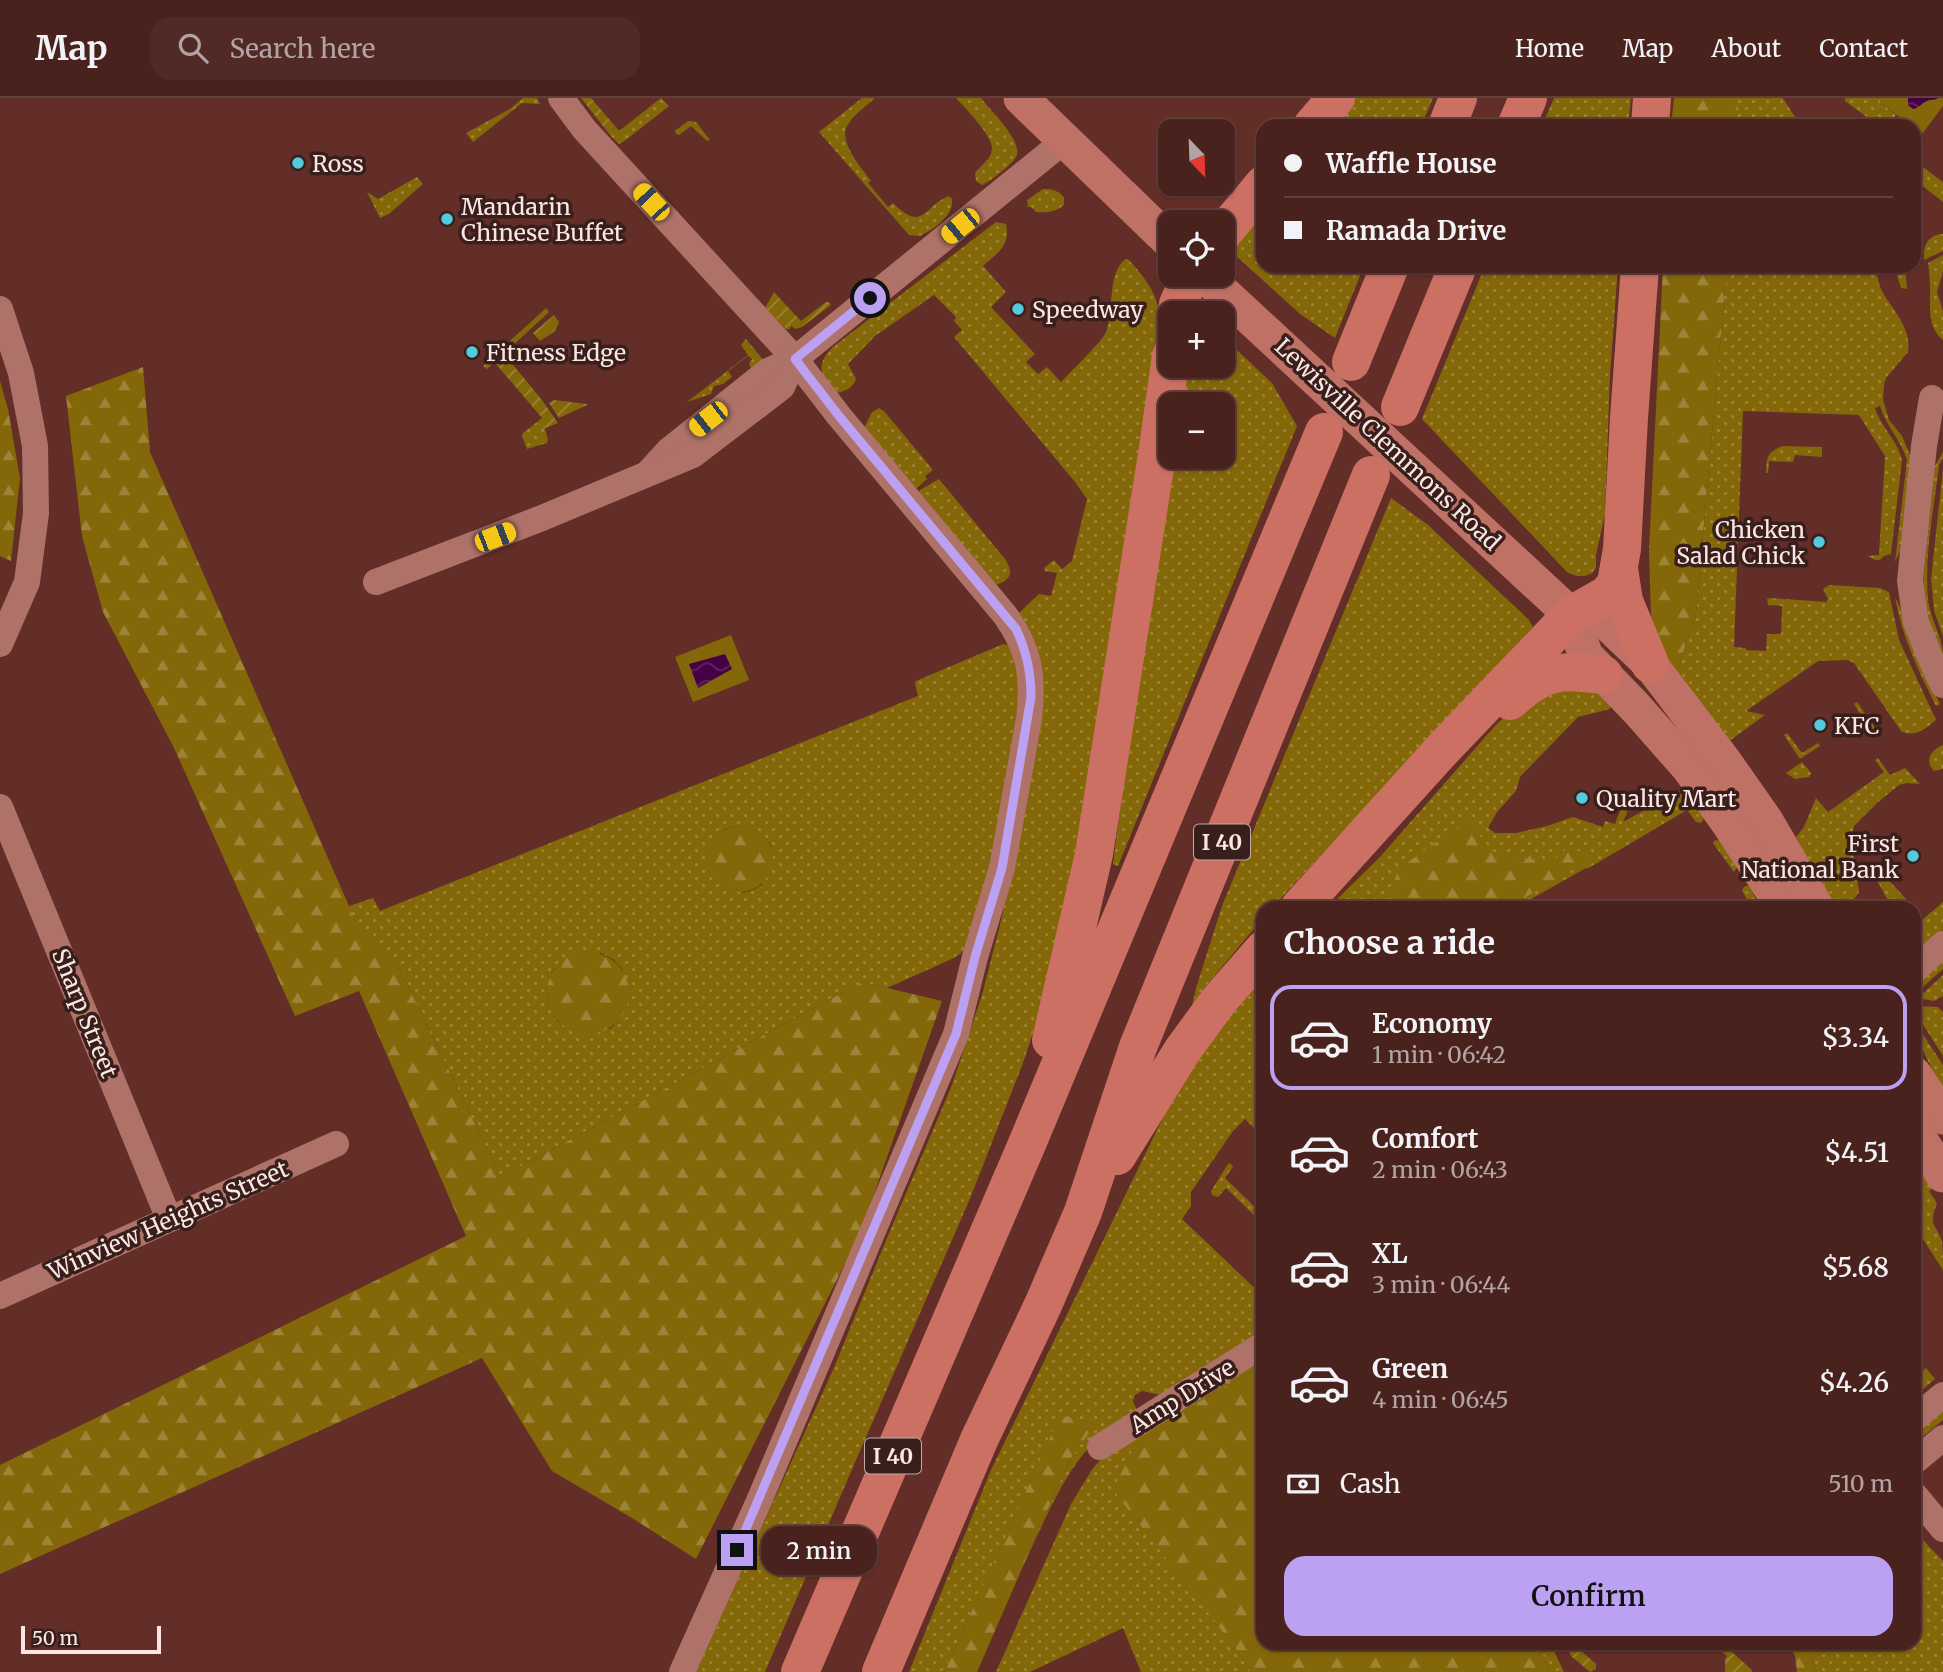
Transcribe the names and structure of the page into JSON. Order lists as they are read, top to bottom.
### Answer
{
  "streets": {
    "highway": ["I 40"],
    "main road": ["Lewisville Clemmons Road"],
    "street": ["Sharp Street", "Winview Heights Street", "Amp Drive"]
  },
  "crossings": [
    ["Sharp Street", "Winview Heights Street"]
  ],
  "places": [
    "Ross",
    "Mandarin Chinese Buffet",
    "Speedway",
    "Fitness Edge",
    "Chicken Salad Chick",
    "KFC",
    "Quality Mart",
    "First National Bank"
  ],
  "scale_bar": "50 m",
  "north": "bottom right",
  "page": {
    "header": "Map",
    "search": "Search here",
    "nav": [
      "Home",
      "Map",
      "About",
      "Contact"
    ],
    "map_buttons": ["+", "−"],
    "banner": ["Waffle House", "Ramada Drive"],
    "heading": "Choose a ride",
    "list": [
      {
        "name": "Economy",
        "note": "1 min · 06:42",
        "value": "$3.34"
      },
      {
        "name": "Comfort",
        "note": "2 min · 06:43",
        "value": "$4.51"
      },
      {
        "name": "XL",
        "note": "3 min · 06:44",
        "value": "$5.68"
      },
      {
        "name": "Green",
        "note": "4 min · 06:45",
        "value": "$4.26"
      }
    ],
    "pay": ["Cash", "510 m"],
    "bubble": "2 min",
    "buttons": "Confirm",
    "scale": "50 m"
  }
}
